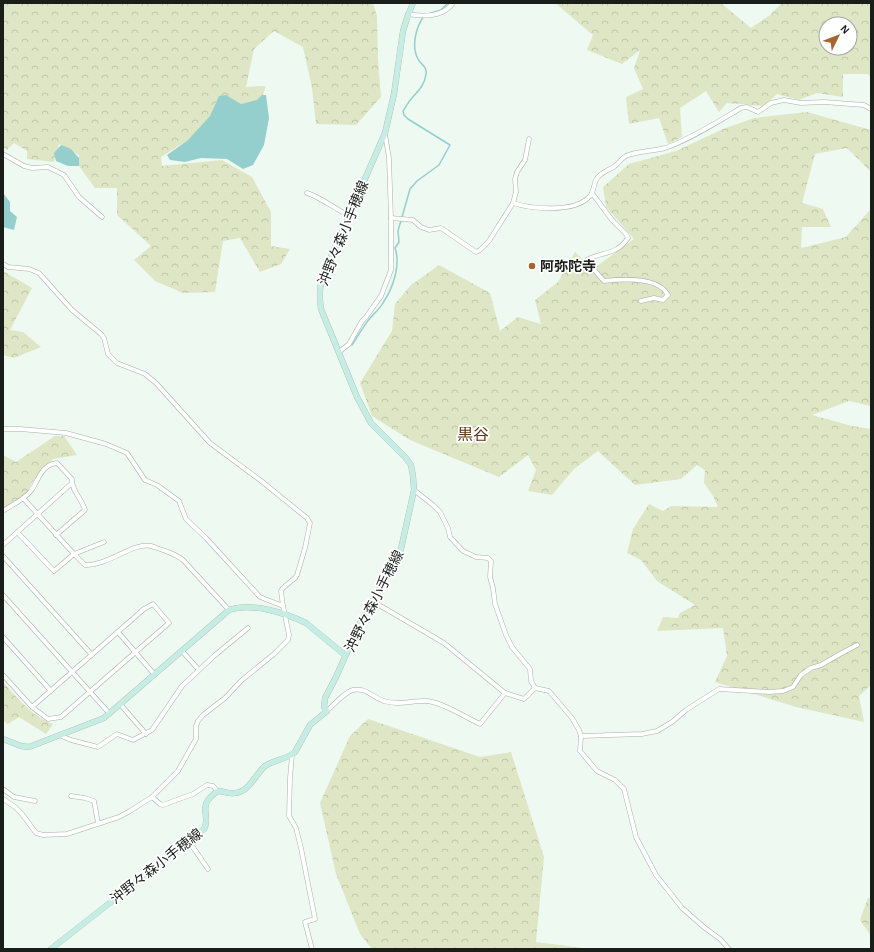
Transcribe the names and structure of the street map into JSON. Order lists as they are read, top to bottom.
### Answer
{
  "streets": {
    "main road": ["沖野々森小手穂線"]
  },
  "districts": ["黒谷"],
  "places": ["阿弥陀寺"],
  "north": "top right"
}
